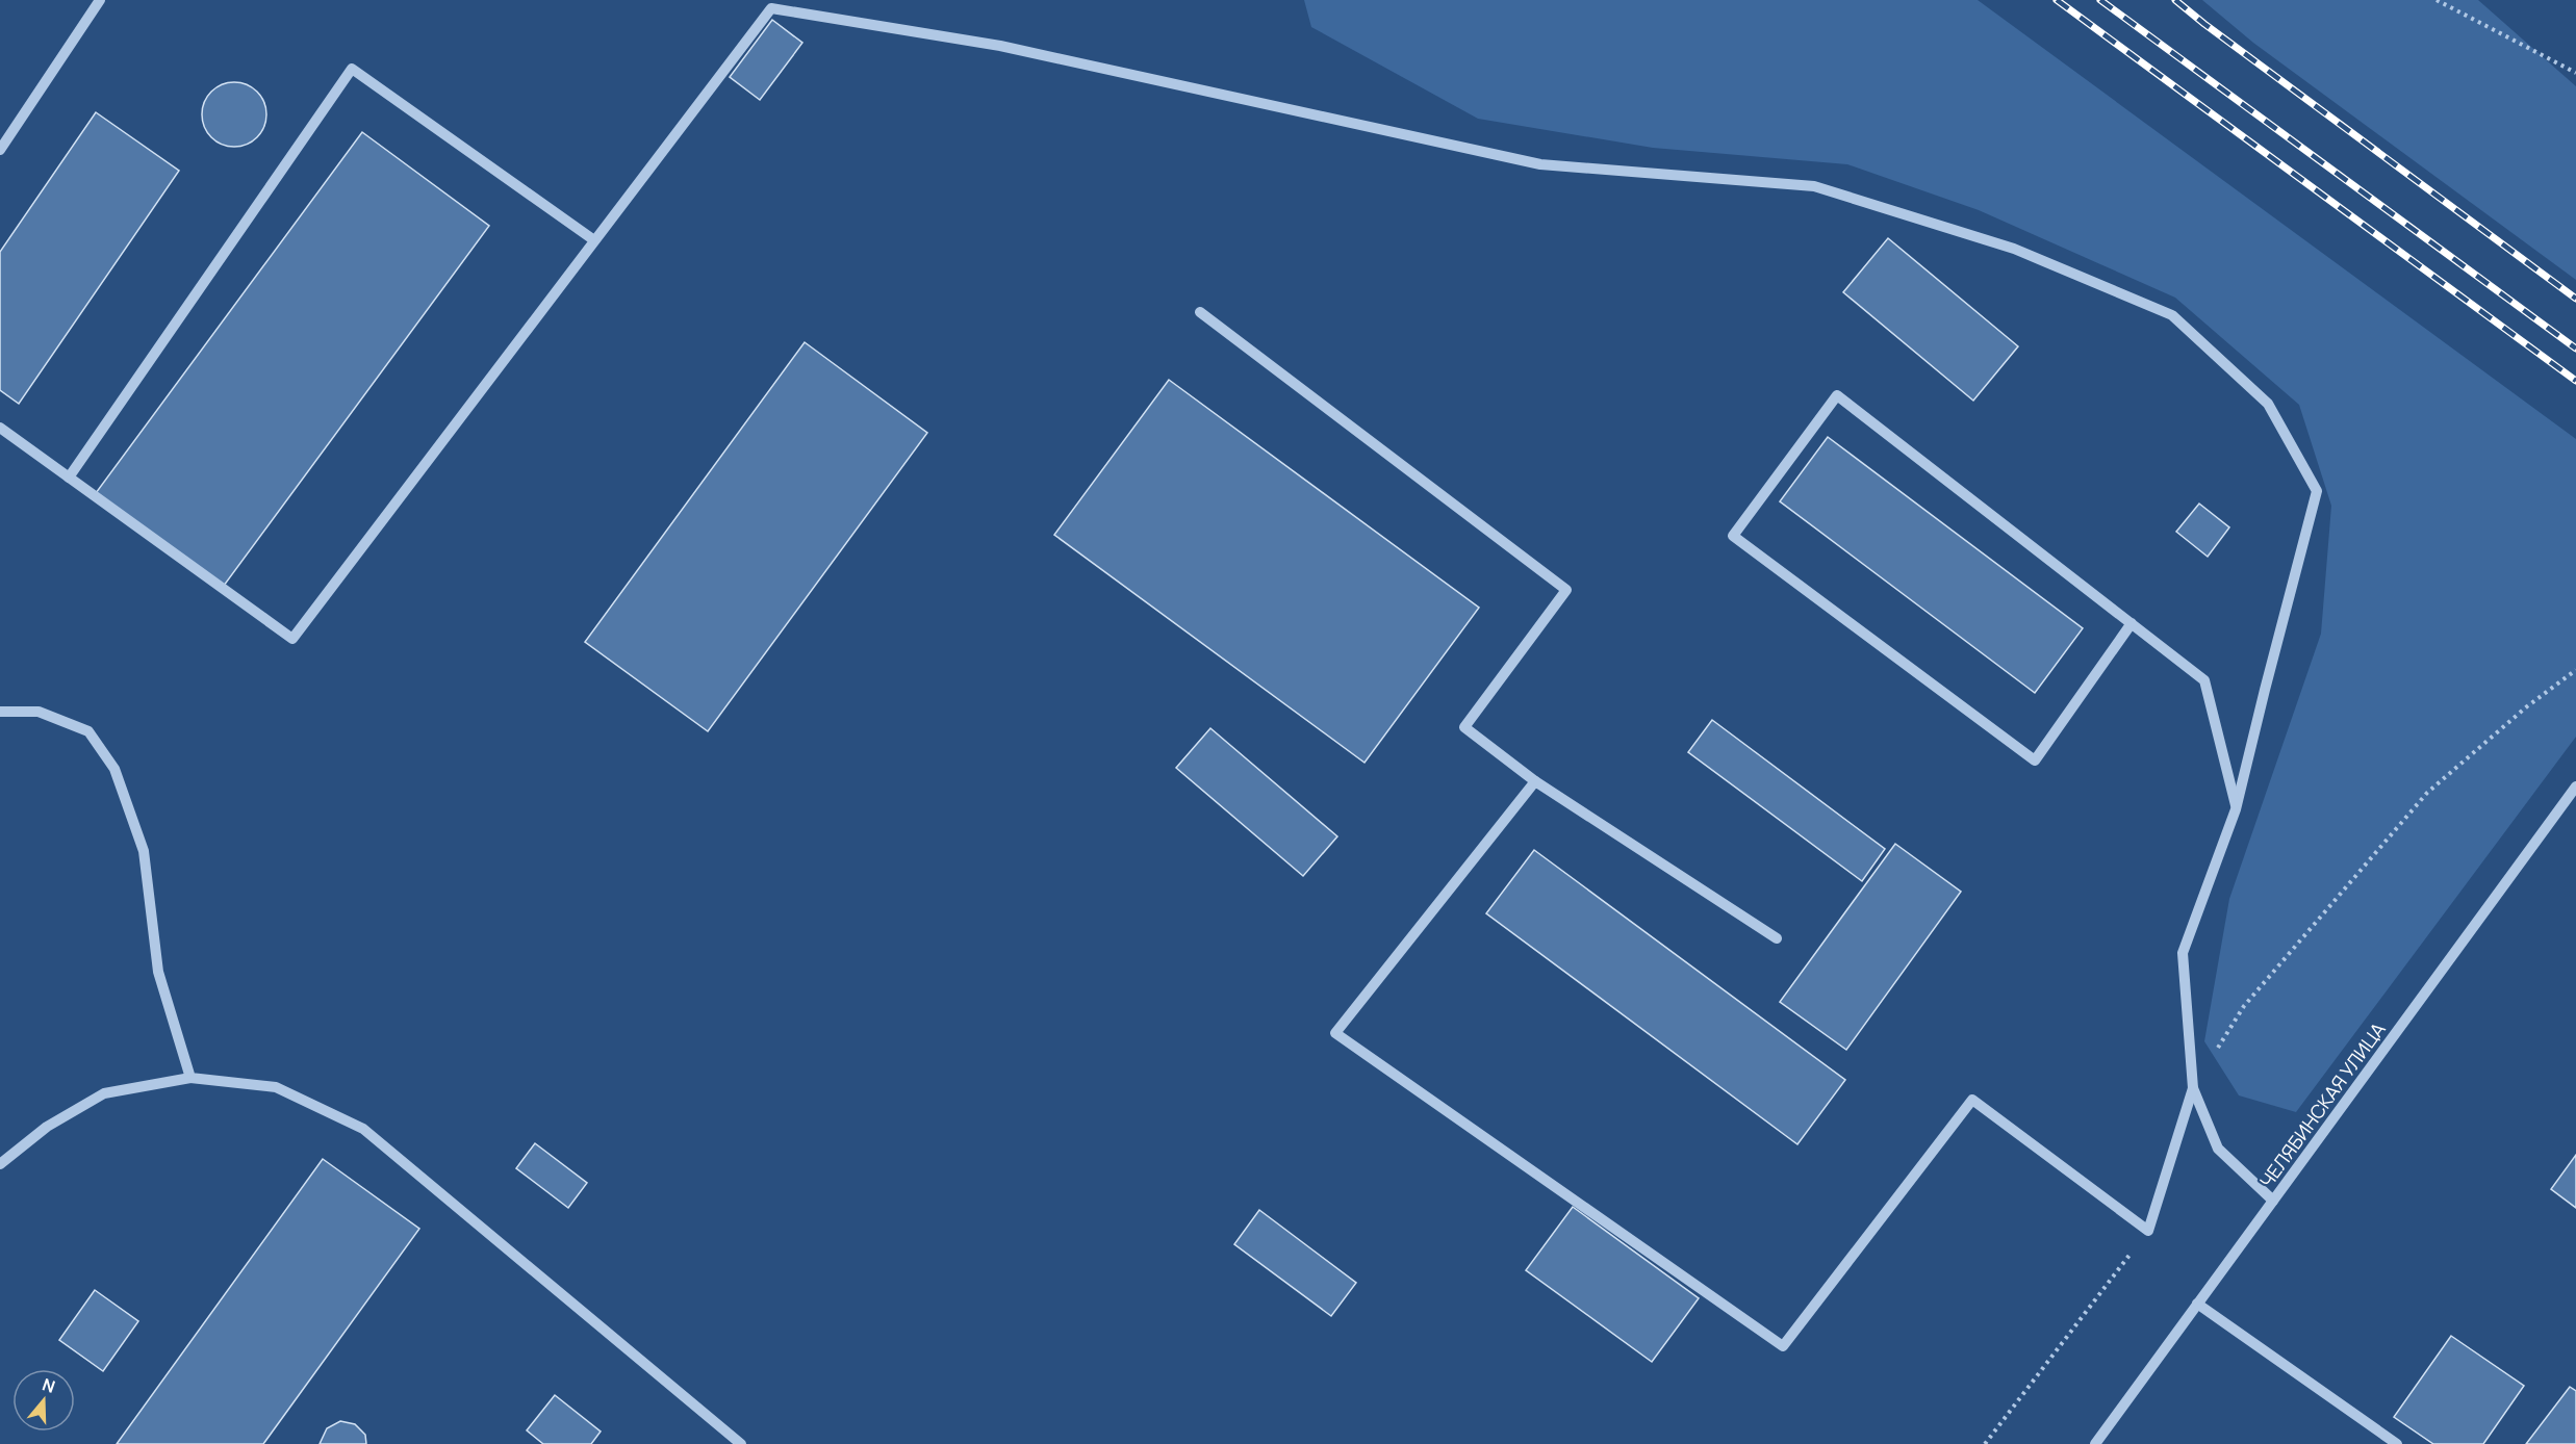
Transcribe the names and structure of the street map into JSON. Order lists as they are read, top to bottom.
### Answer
{
  "streets": {
    "street": ["ЧЕЛЯБИНСКАЯ УЛИЦА"]
  },
  "north": "top"
}
